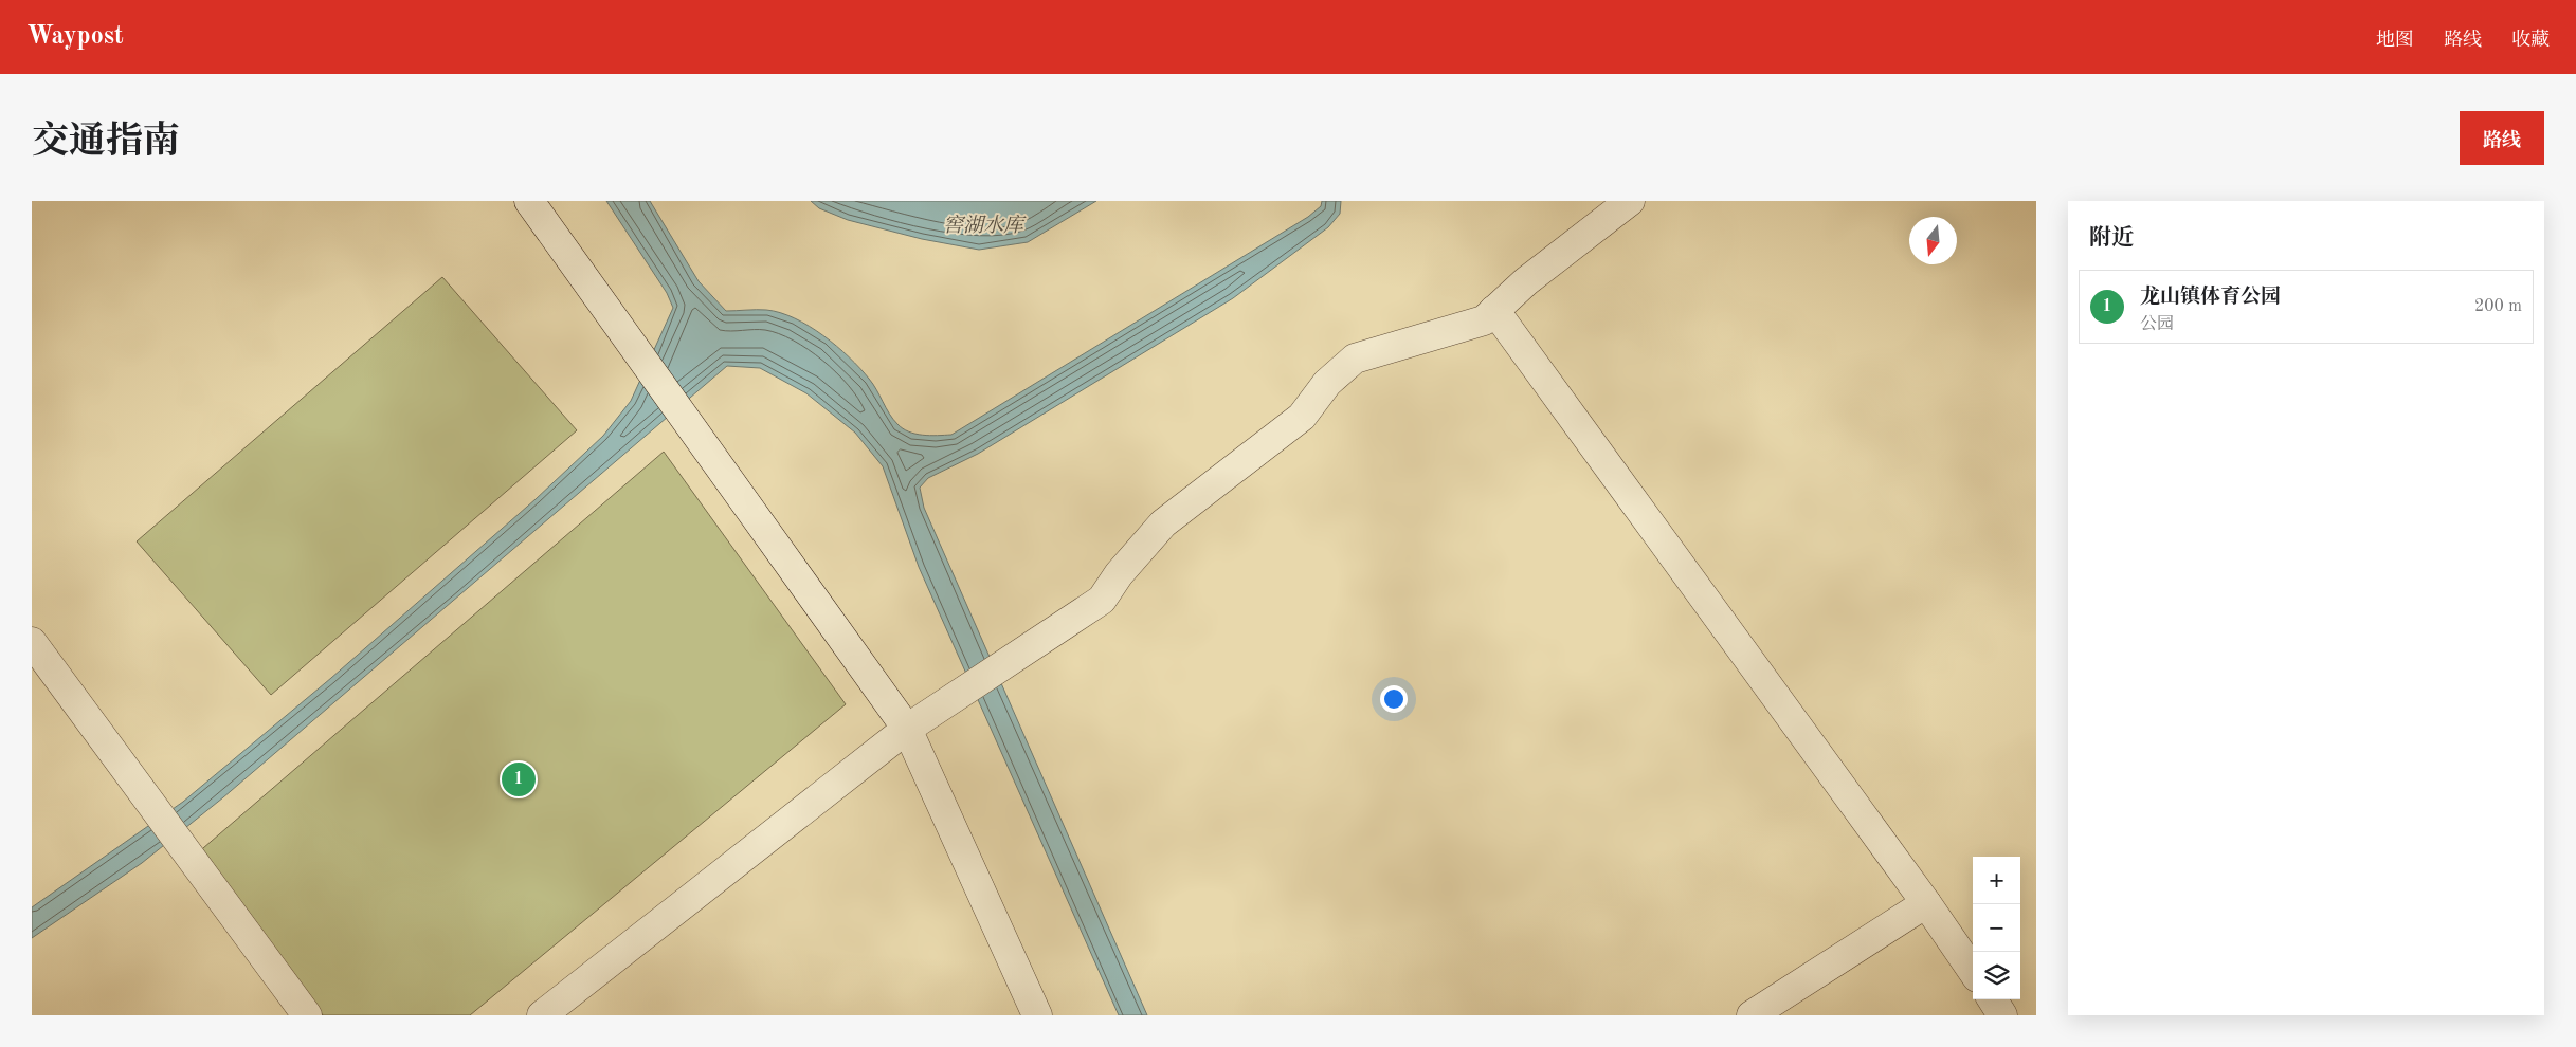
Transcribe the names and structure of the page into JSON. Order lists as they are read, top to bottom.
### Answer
{
  "water": ["窖湖水库"],
  "north": "bottom",
  "page": {
    "header": "Waypost",
    "nav": ["地图", "路线", "收藏"],
    "title": "交通指南",
    "buttons": "路线",
    "heading": "附近",
    "list": [
      {
        "mark": "1",
        "name": "龙山镇体育公园",
        "note": "公园",
        "value": "200 m"
      }
    ],
    "pins": "1",
    "map_buttons": ["+", "−"]
  }
}
